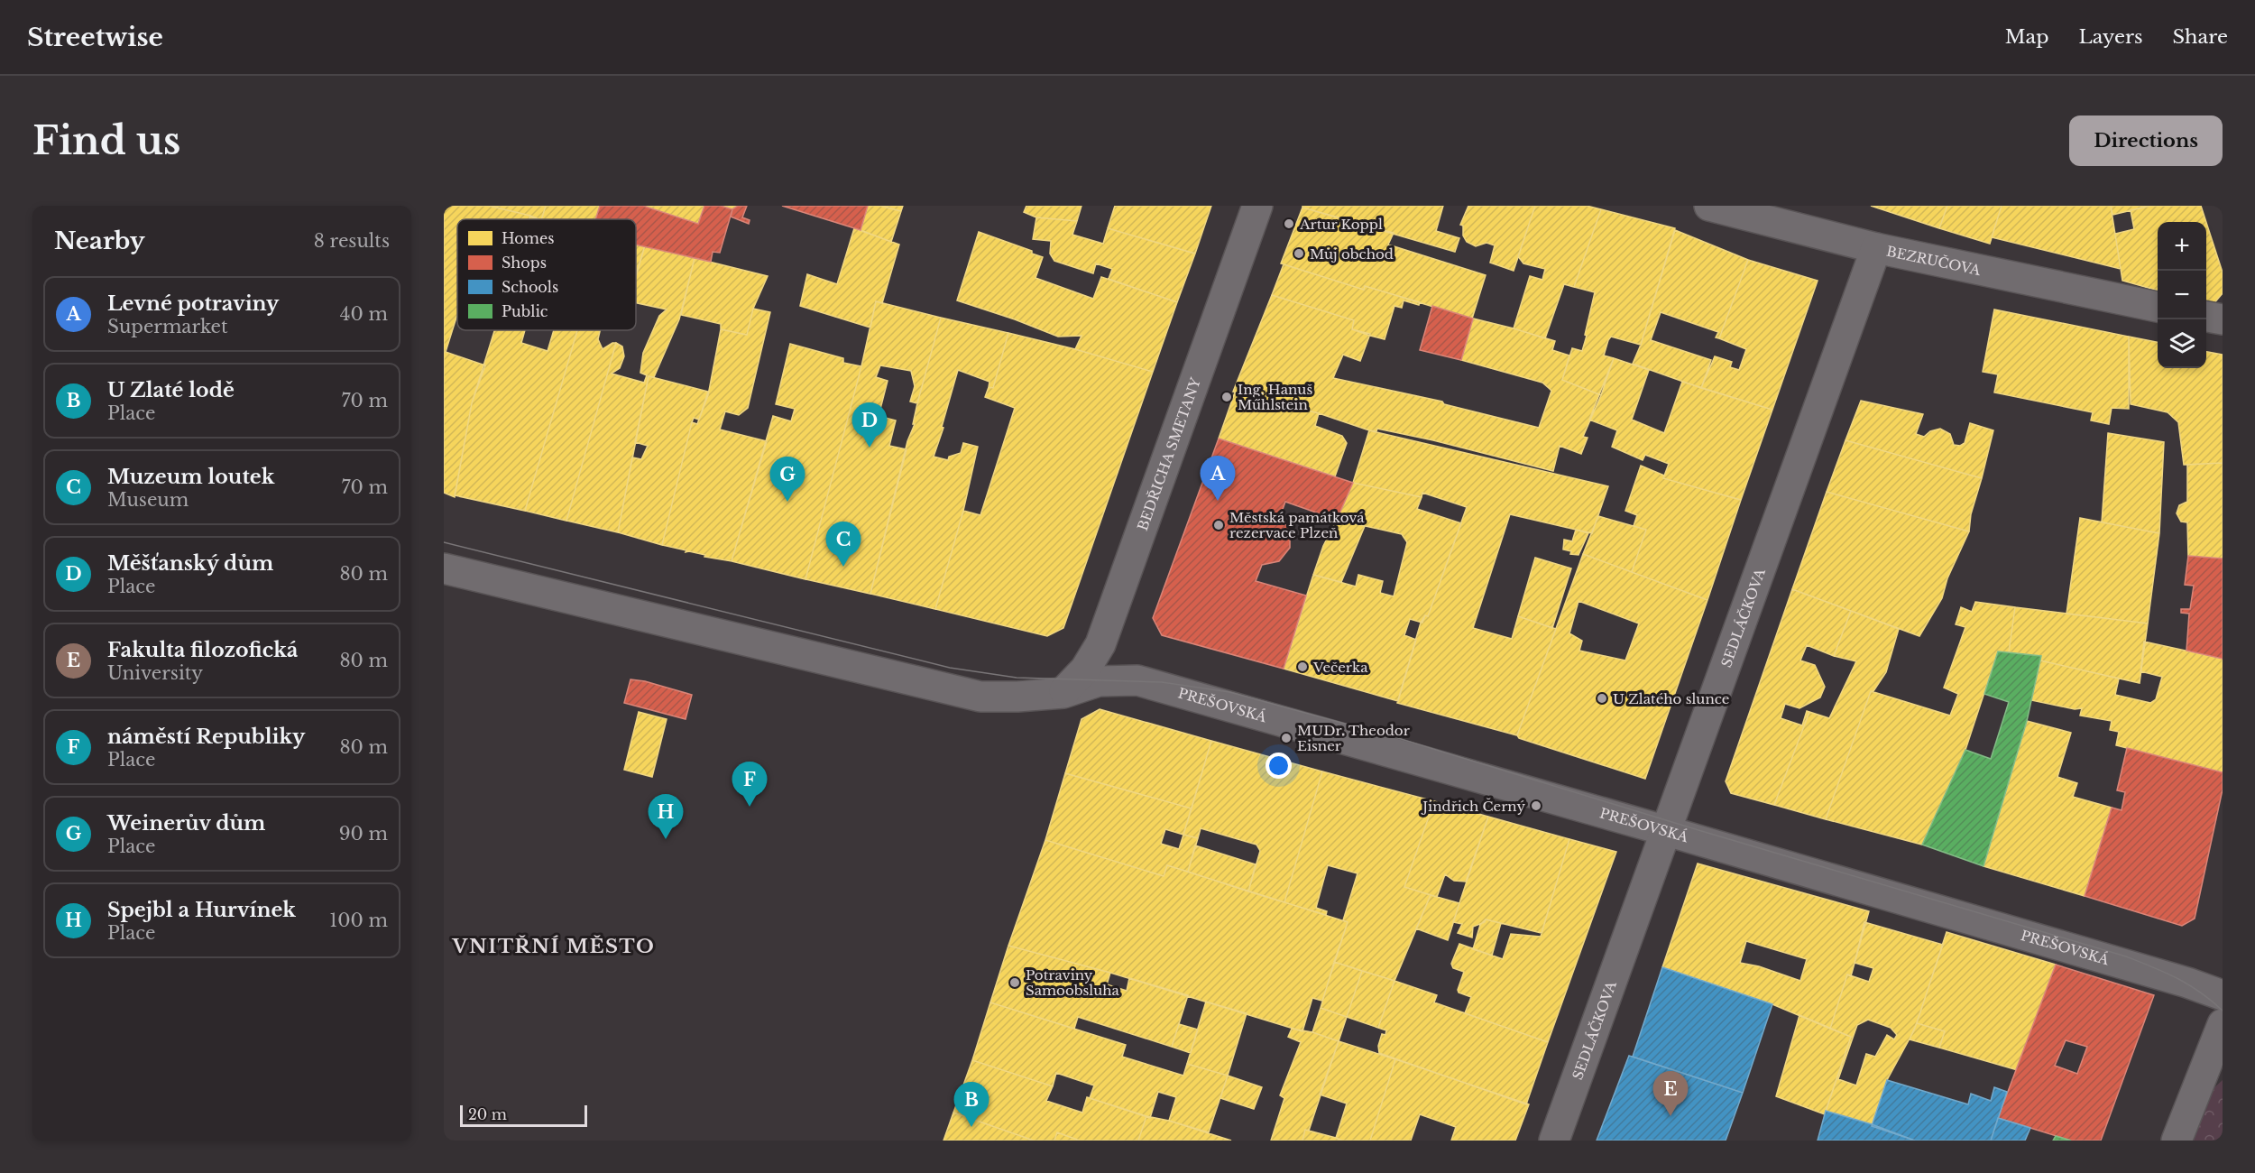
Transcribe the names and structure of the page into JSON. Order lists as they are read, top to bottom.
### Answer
{
  "streets": {
    "street": [
      "BEZRUČOVA",
      "BEDŘICHA SMETANY",
      "SEDLÁČKOVA",
      "PREŠOVSKÁ"
    ]
  },
  "crossings": [
    ["BEZRUČOVA", "SEDLÁČKOVA"],
    ["BEDŘICHA SMETANY", "PREŠOVSKÁ"],
    ["SEDLÁČKOVA", "PREŠOVSKÁ"]
  ],
  "districts": ["VNITŘNÍ MĚSTO"],
  "places": [
    "Artur Koppl",
    "Můj obchod",
    "Ing. Hanuš Műhlstein",
    "Městská památková rezervace Plzeň",
    "Večerka",
    "U Zlatého slunce",
    "MUDr. Theodor Eisner",
    "Jindřich Černý",
    "Potraviny Samoobsluha"
  ],
  "legend": [
    "Homes",
    "Shops",
    "Schools",
    "Public"
  ],
  "scale_bar": "20 m",
  "page": {
    "header": "Streetwise",
    "nav": ["Map", "Layers", "Share"],
    "buttons": "Directions",
    "title": "Find us",
    "heading": ["Nearby", "8 results"],
    "map_buttons": ["+", "−"],
    "list": [
      {
        "mark": "A",
        "name": "Levné potraviny",
        "note": "Supermarket",
        "value": "40 m"
      },
      {
        "mark": "B",
        "name": "U Zlaté lodě",
        "note": "Place",
        "value": "70 m"
      },
      {
        "mark": "C",
        "name": "Muzeum loutek",
        "note": "Museum",
        "value": "70 m"
      },
      {
        "mark": "D",
        "name": "Měšťanský dům",
        "note": "Place",
        "value": "80 m"
      },
      {
        "mark": "E",
        "name": "Fakulta filozofická",
        "note": "University",
        "value": "80 m"
      },
      {
        "mark": "F",
        "name": "náměstí Republiky",
        "note": "Place",
        "value": "80 m"
      },
      {
        "mark": "G",
        "name": "Weinerův dům",
        "note": "Place",
        "value": "90 m"
      },
      {
        "mark": "H",
        "name": "Spejbl a Hurvínek",
        "note": "Place",
        "value": "100 m"
      }
    ],
    "pins": [
      "D",
      "A",
      "G",
      "C",
      "F",
      "H",
      "E",
      "B"
    ],
    "scale": "20 m"
  }
}
